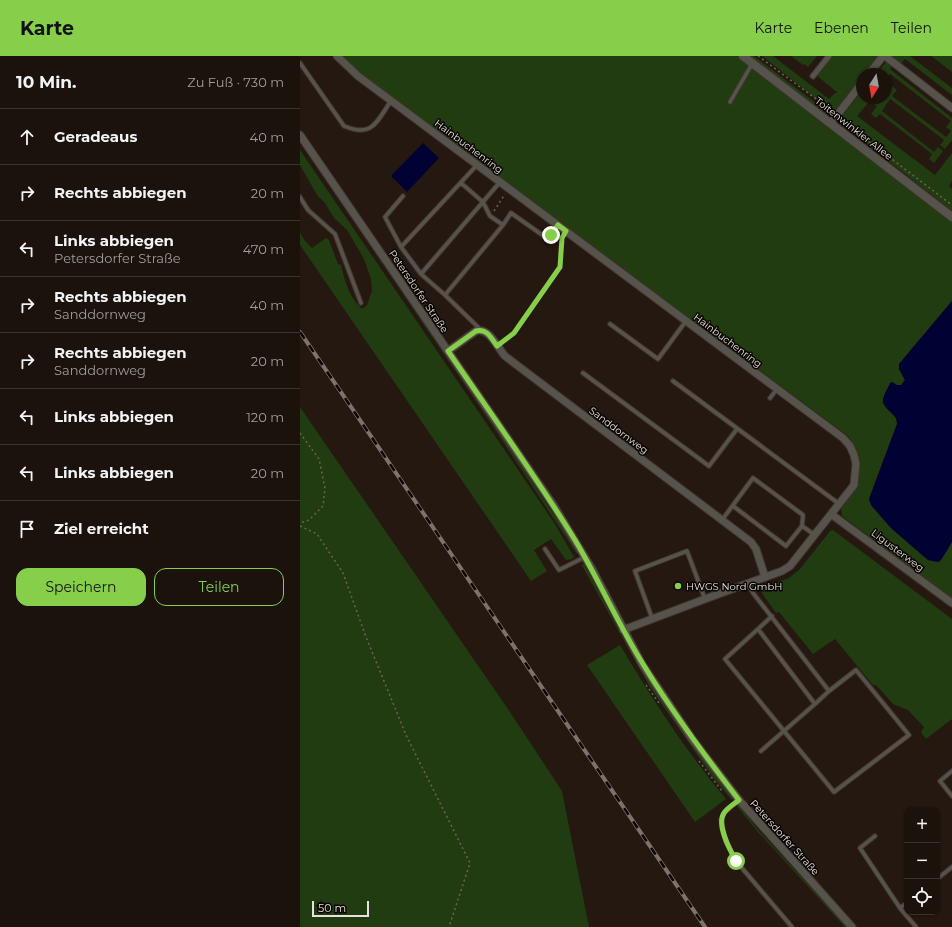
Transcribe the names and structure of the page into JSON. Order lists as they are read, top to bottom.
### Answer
{
  "streets": {
    "street": [
      "Toitenwinkler Allee",
      "Hainbuchenring",
      "Petersdorfer Straße",
      "Sanddornweg",
      "Ligusterweg"
    ]
  },
  "crossings": [
    ["Hainbuchenring", "Petersdorfer Straße"],
    ["Hainbuchenring", "Sanddornweg"],
    ["Hainbuchenring", "Ligusterweg"]
  ],
  "places": ["HWGS Nord GmbH"],
  "scale_bar": "50 m",
  "north": "bottom",
  "page": {
    "header": "Karte",
    "nav": ["Karte", "Ebenen", "Teilen"],
    "heading": ["10 Min.", "Zu Fuß · 730 m"],
    "list": [
      ["Geradeaus", "40 m"],
      ["Rechts abbiegen", "20 m"],
      ["Links abbiegen", "Petersdorfer Straße", "470 m"],
      ["Rechts abbiegen", "Sanddornweg", "40 m"],
      ["Rechts abbiegen", "Sanddornweg", "20 m"],
      ["Links abbiegen", "120 m"],
      ["Links abbiegen", "20 m"],
      "Ziel erreicht"
    ],
    "buttons": ["Speichern", "Teilen"],
    "map_buttons": ["+", "−"],
    "scale": "50 m"
  }
}
